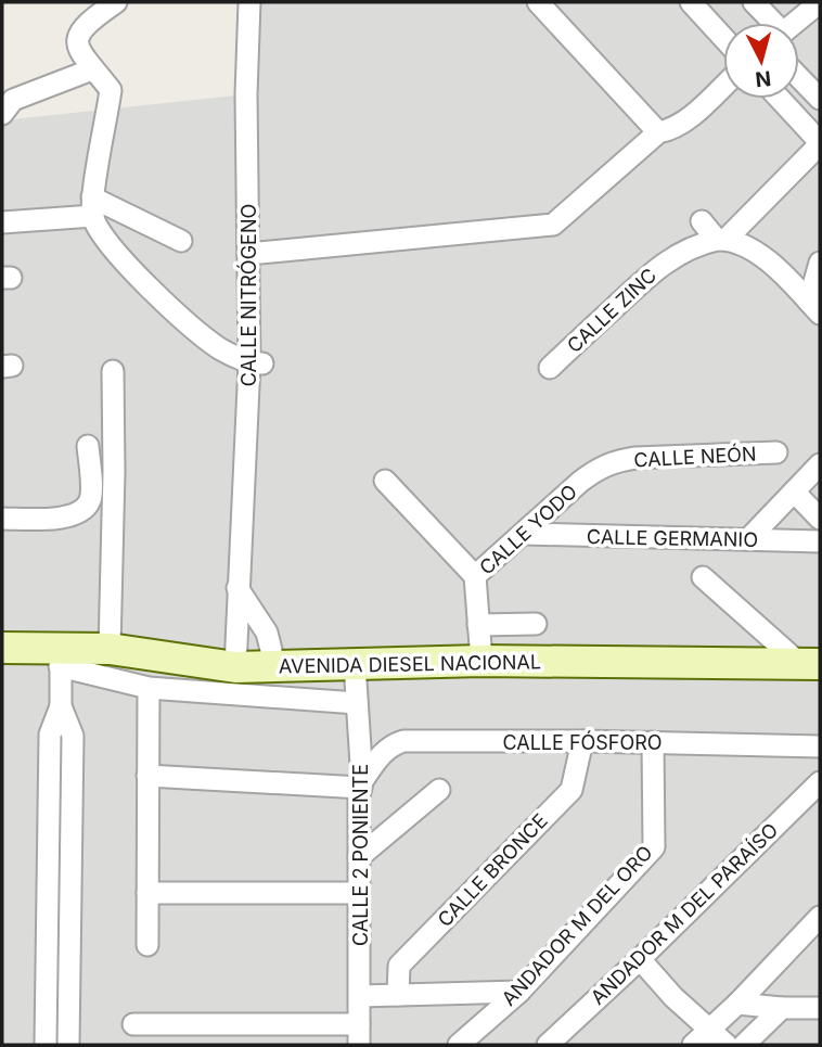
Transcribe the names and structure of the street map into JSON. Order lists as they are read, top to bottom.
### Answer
{
  "streets": {
    "street": [
      "CALLE NITRÓGENO",
      "CALLE ZINC",
      "CALLE NEÓN",
      "CALLE YODO",
      "CALLE GERMANIO",
      "AVENIDA DIESEL NACIONAL",
      "CALLE FÓSFORO",
      "CALLE 2 PONIENTE",
      "CALLE BRONCE",
      "ANDADOR M DEL PARAÍSO",
      "ANDADOR M DEL ORO"
    ]
  },
  "crossings": [
    ["CALLE NITRÓGENO", "AVENIDA DIESEL NACIONAL"],
    ["CALLE NEÓN", "CALLE YODO"],
    ["CALLE YODO", "CALLE GERMANIO"],
    ["CALLE YODO", "AVENIDA DIESEL NACIONAL"],
    ["AVENIDA DIESEL NACIONAL", "CALLE 2 PONIENTE"],
    ["CALLE FÓSFORO", "CALLE 2 PONIENTE"],
    ["CALLE FÓSFORO", "CALLE BRONCE"],
    ["CALLE FÓSFORO", "ANDADOR M DEL ORO"]
  ],
  "north": "bottom"
}
